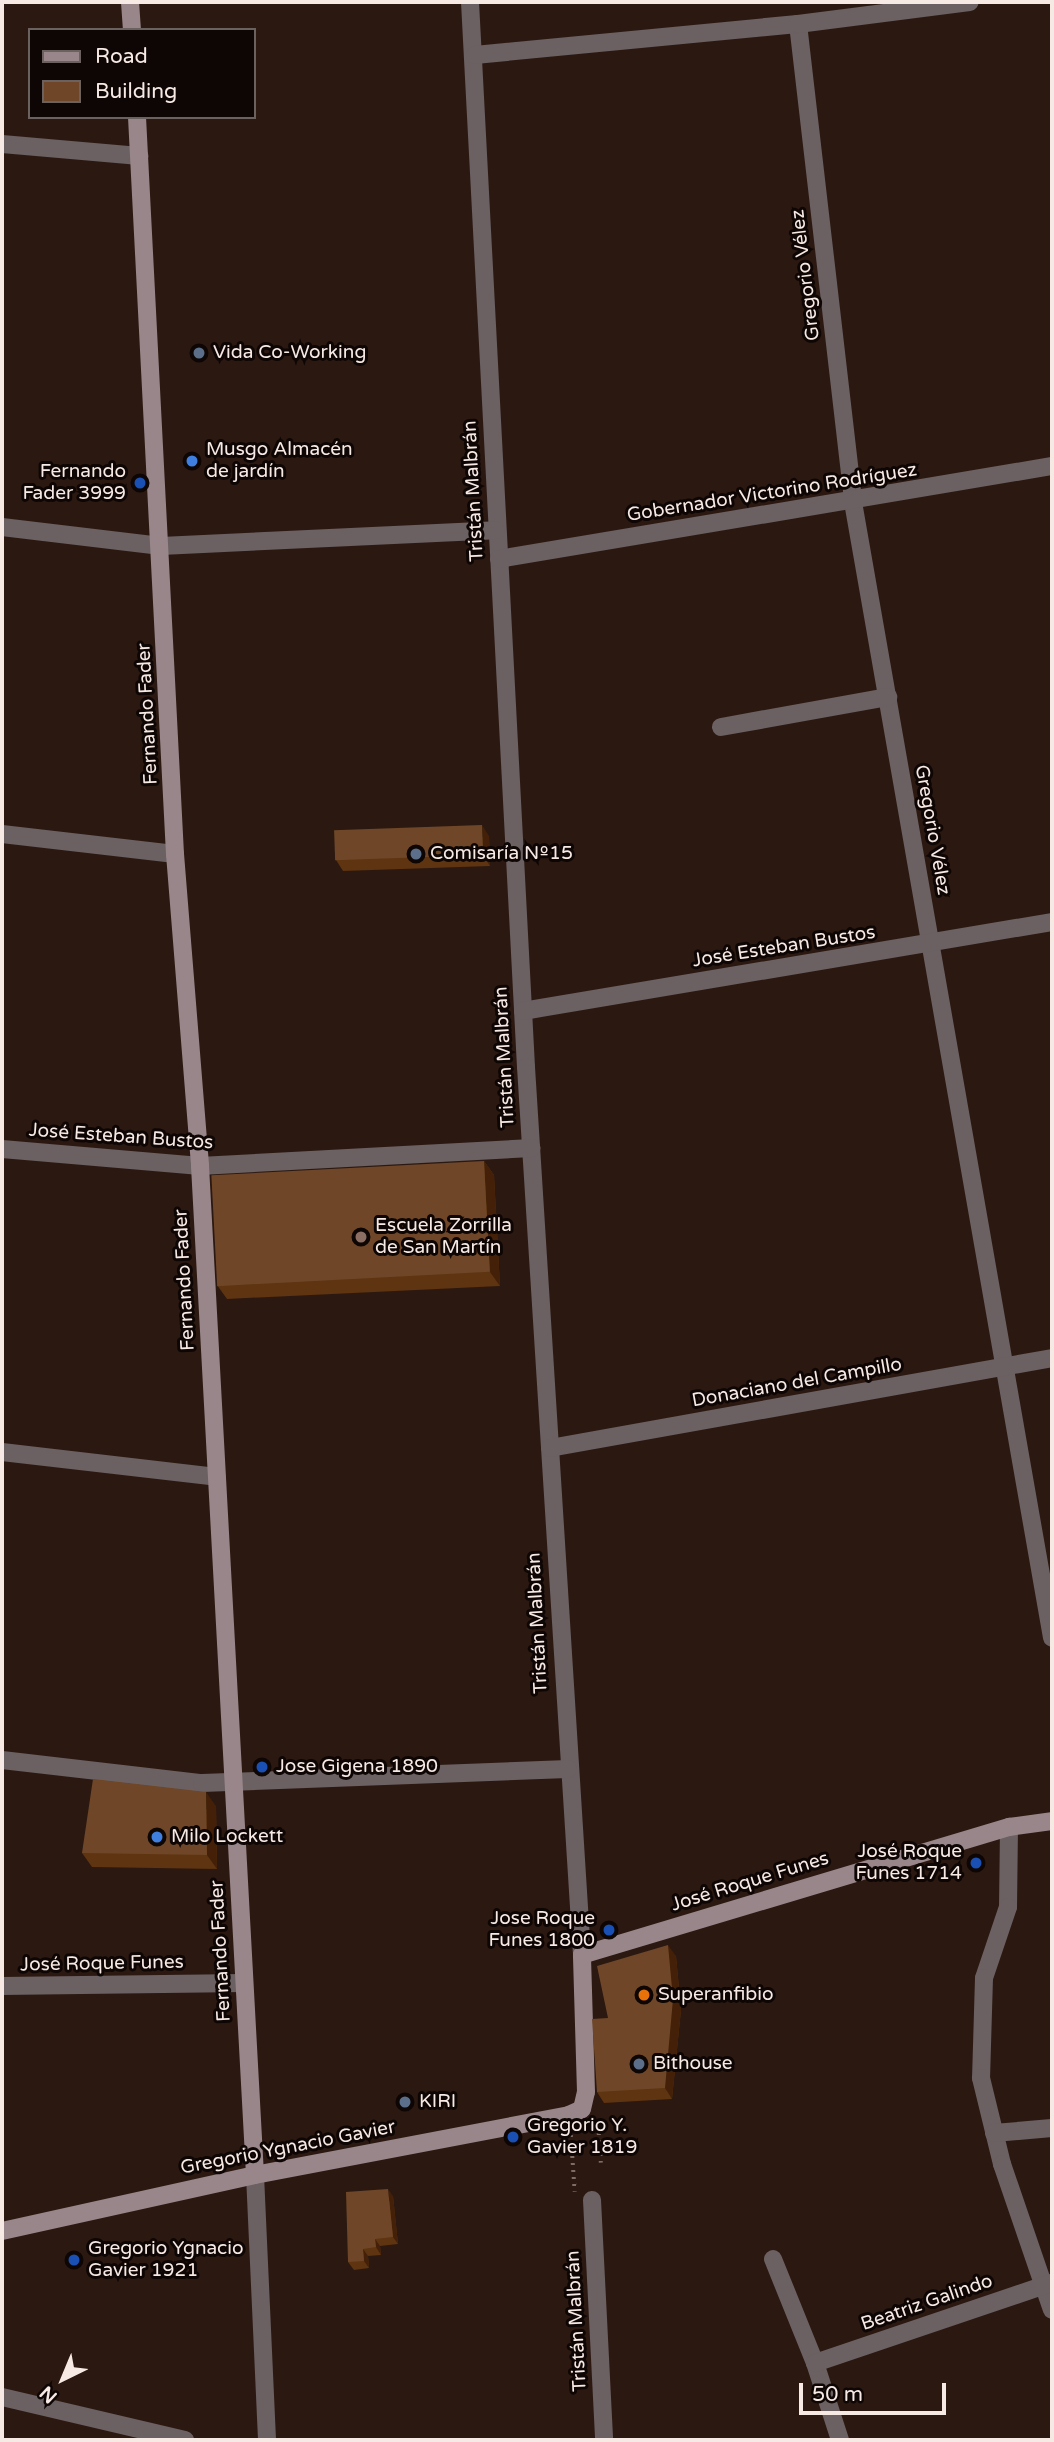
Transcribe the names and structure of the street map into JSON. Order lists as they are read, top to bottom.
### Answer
{
  "streets": {
    "main road": [
      "Tristán Malbrán",
      "Fernando Fader",
      "José Roque Funes",
      "Gregorio Ygnacio Gavier"
    ],
    "street": [
      "Gregorio Vélez",
      "Gobernador Victorino Rodríguez",
      "José Esteban Bustos",
      "Donaciano del Campillo",
      "Beatriz Galindo"
    ]
  },
  "crossings": [
    ["Gregorio Vélez", "Gobernador Victorino Rodríguez"],
    ["Gregorio Vélez", "José Esteban Bustos"],
    ["Gregorio Vélez", "Donaciano del Campillo"],
    ["Tristán Malbrán", "Gobernador Victorino Rodríguez"],
    ["Tristán Malbrán", "José Esteban Bustos"],
    ["Tristán Malbrán", "Donaciano del Campillo"],
    ["Tristán Malbrán", "José Roque Funes"],
    ["Tristán Malbrán", "Gregorio Ygnacio Gavier"],
    ["Fernando Fader", "José Esteban Bustos"],
    ["Fernando Fader", "José Roque Funes"],
    ["Fernando Fader", "Gregorio Ygnacio Gavier"]
  ],
  "places": [
    "Vida Co-Working",
    "Musgo Almacén de jardín",
    "Fernando Fader 3999",
    "Comisaría Nº15",
    "Escuela Zorrilla de San Martín",
    "Jose Gigena 1890",
    "Milo Lockett",
    "José Roque Funes 1714",
    "Jose Roque Funes 1800",
    "Superanfibio",
    "Bithouse",
    "KIRI",
    "Gregorio Y. Gavier 1819",
    "Gregorio Ygnacio Gavier 1921"
  ],
  "legend": ["Road", "Building"],
  "scale_bar": "50 m",
  "north": "bottom left"
}
